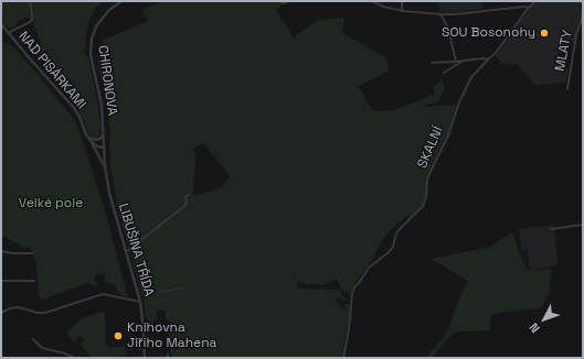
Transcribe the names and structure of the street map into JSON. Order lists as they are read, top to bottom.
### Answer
{
  "streets": {
    "street": [
      "MLATY",
      "NAD PISÁRKAMI",
      "CHIRONOVA",
      "SKALNÍ",
      "LIBUŠINA TŘÍDA"
    ]
  },
  "crossings": [
    ["NAD PISÁRKAMI", "LIBUŠINA TŘÍDA"],
    ["CHIRONOVA", "LIBUŠINA TŘÍDA"]
  ],
  "parks": ["Velké pole"],
  "places": ["SOU Bosonohy", "Knihovna Jiřího Mahena"],
  "north": "bottom left"
}
